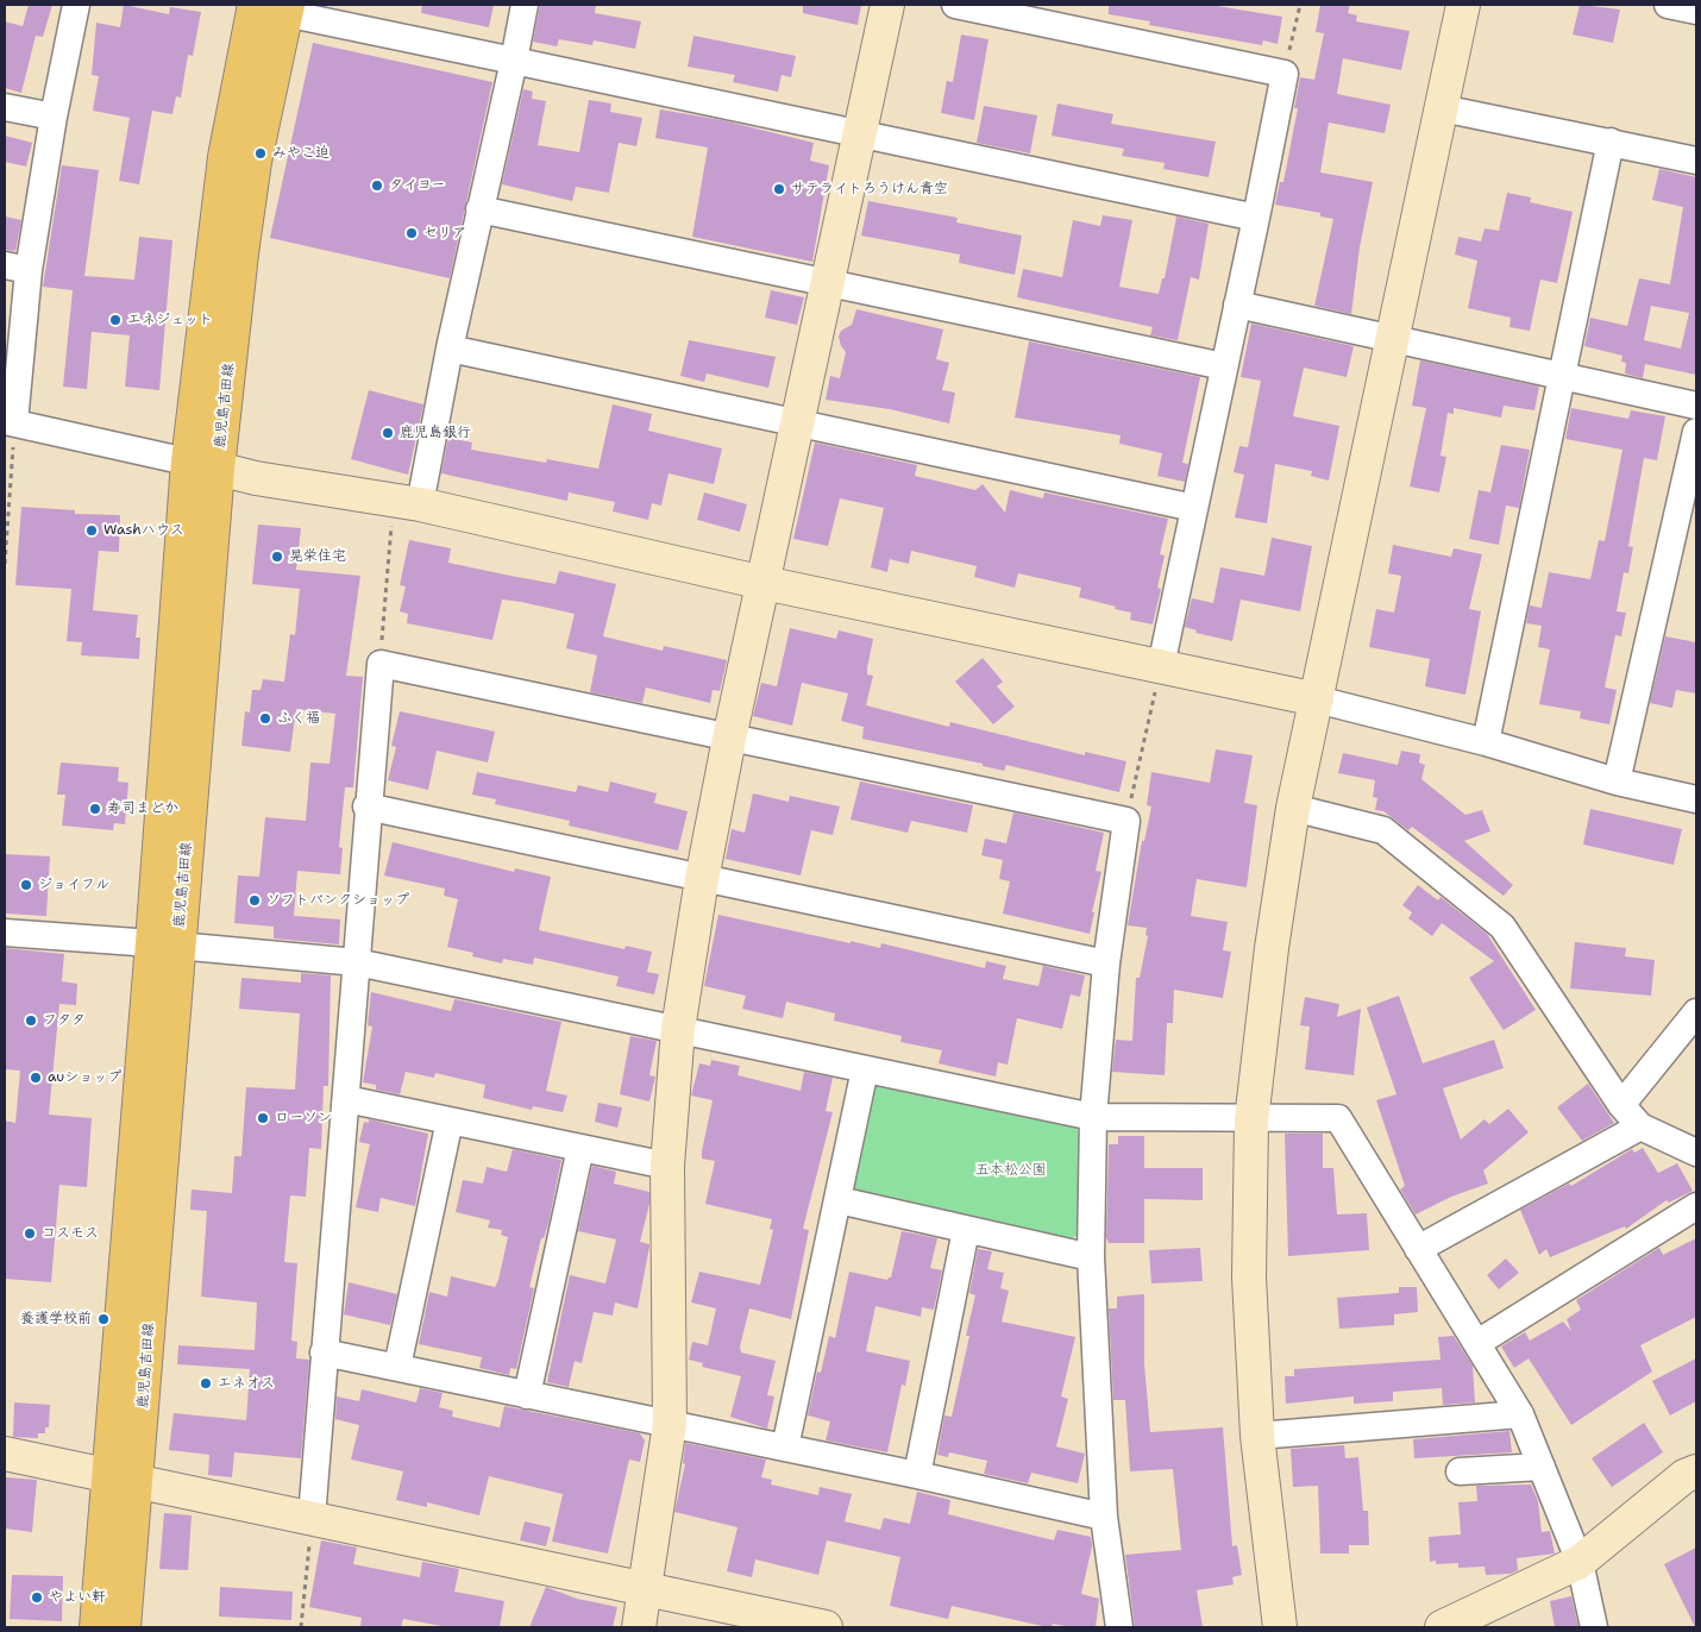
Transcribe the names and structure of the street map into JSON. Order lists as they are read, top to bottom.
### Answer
{
  "streets": {
    "main road": ["鹿児島吉田線"]
  },
  "parks": ["五本松公園"],
  "places": [
    "みやこ迫",
    "タイヨー",
    "サテライトろうけん青空",
    "セリア",
    "エネジェット",
    "鹿児島銀行",
    "Washハウス",
    "晃栄住宅",
    "ふく福",
    "寿司まどか",
    "ジョイフル",
    "ソフトバンクショップ",
    "フタタ",
    "auショップ",
    "ローソン",
    "コスモス",
    "養護学校前",
    "エネオス",
    "やよい軒"
  ]
}
